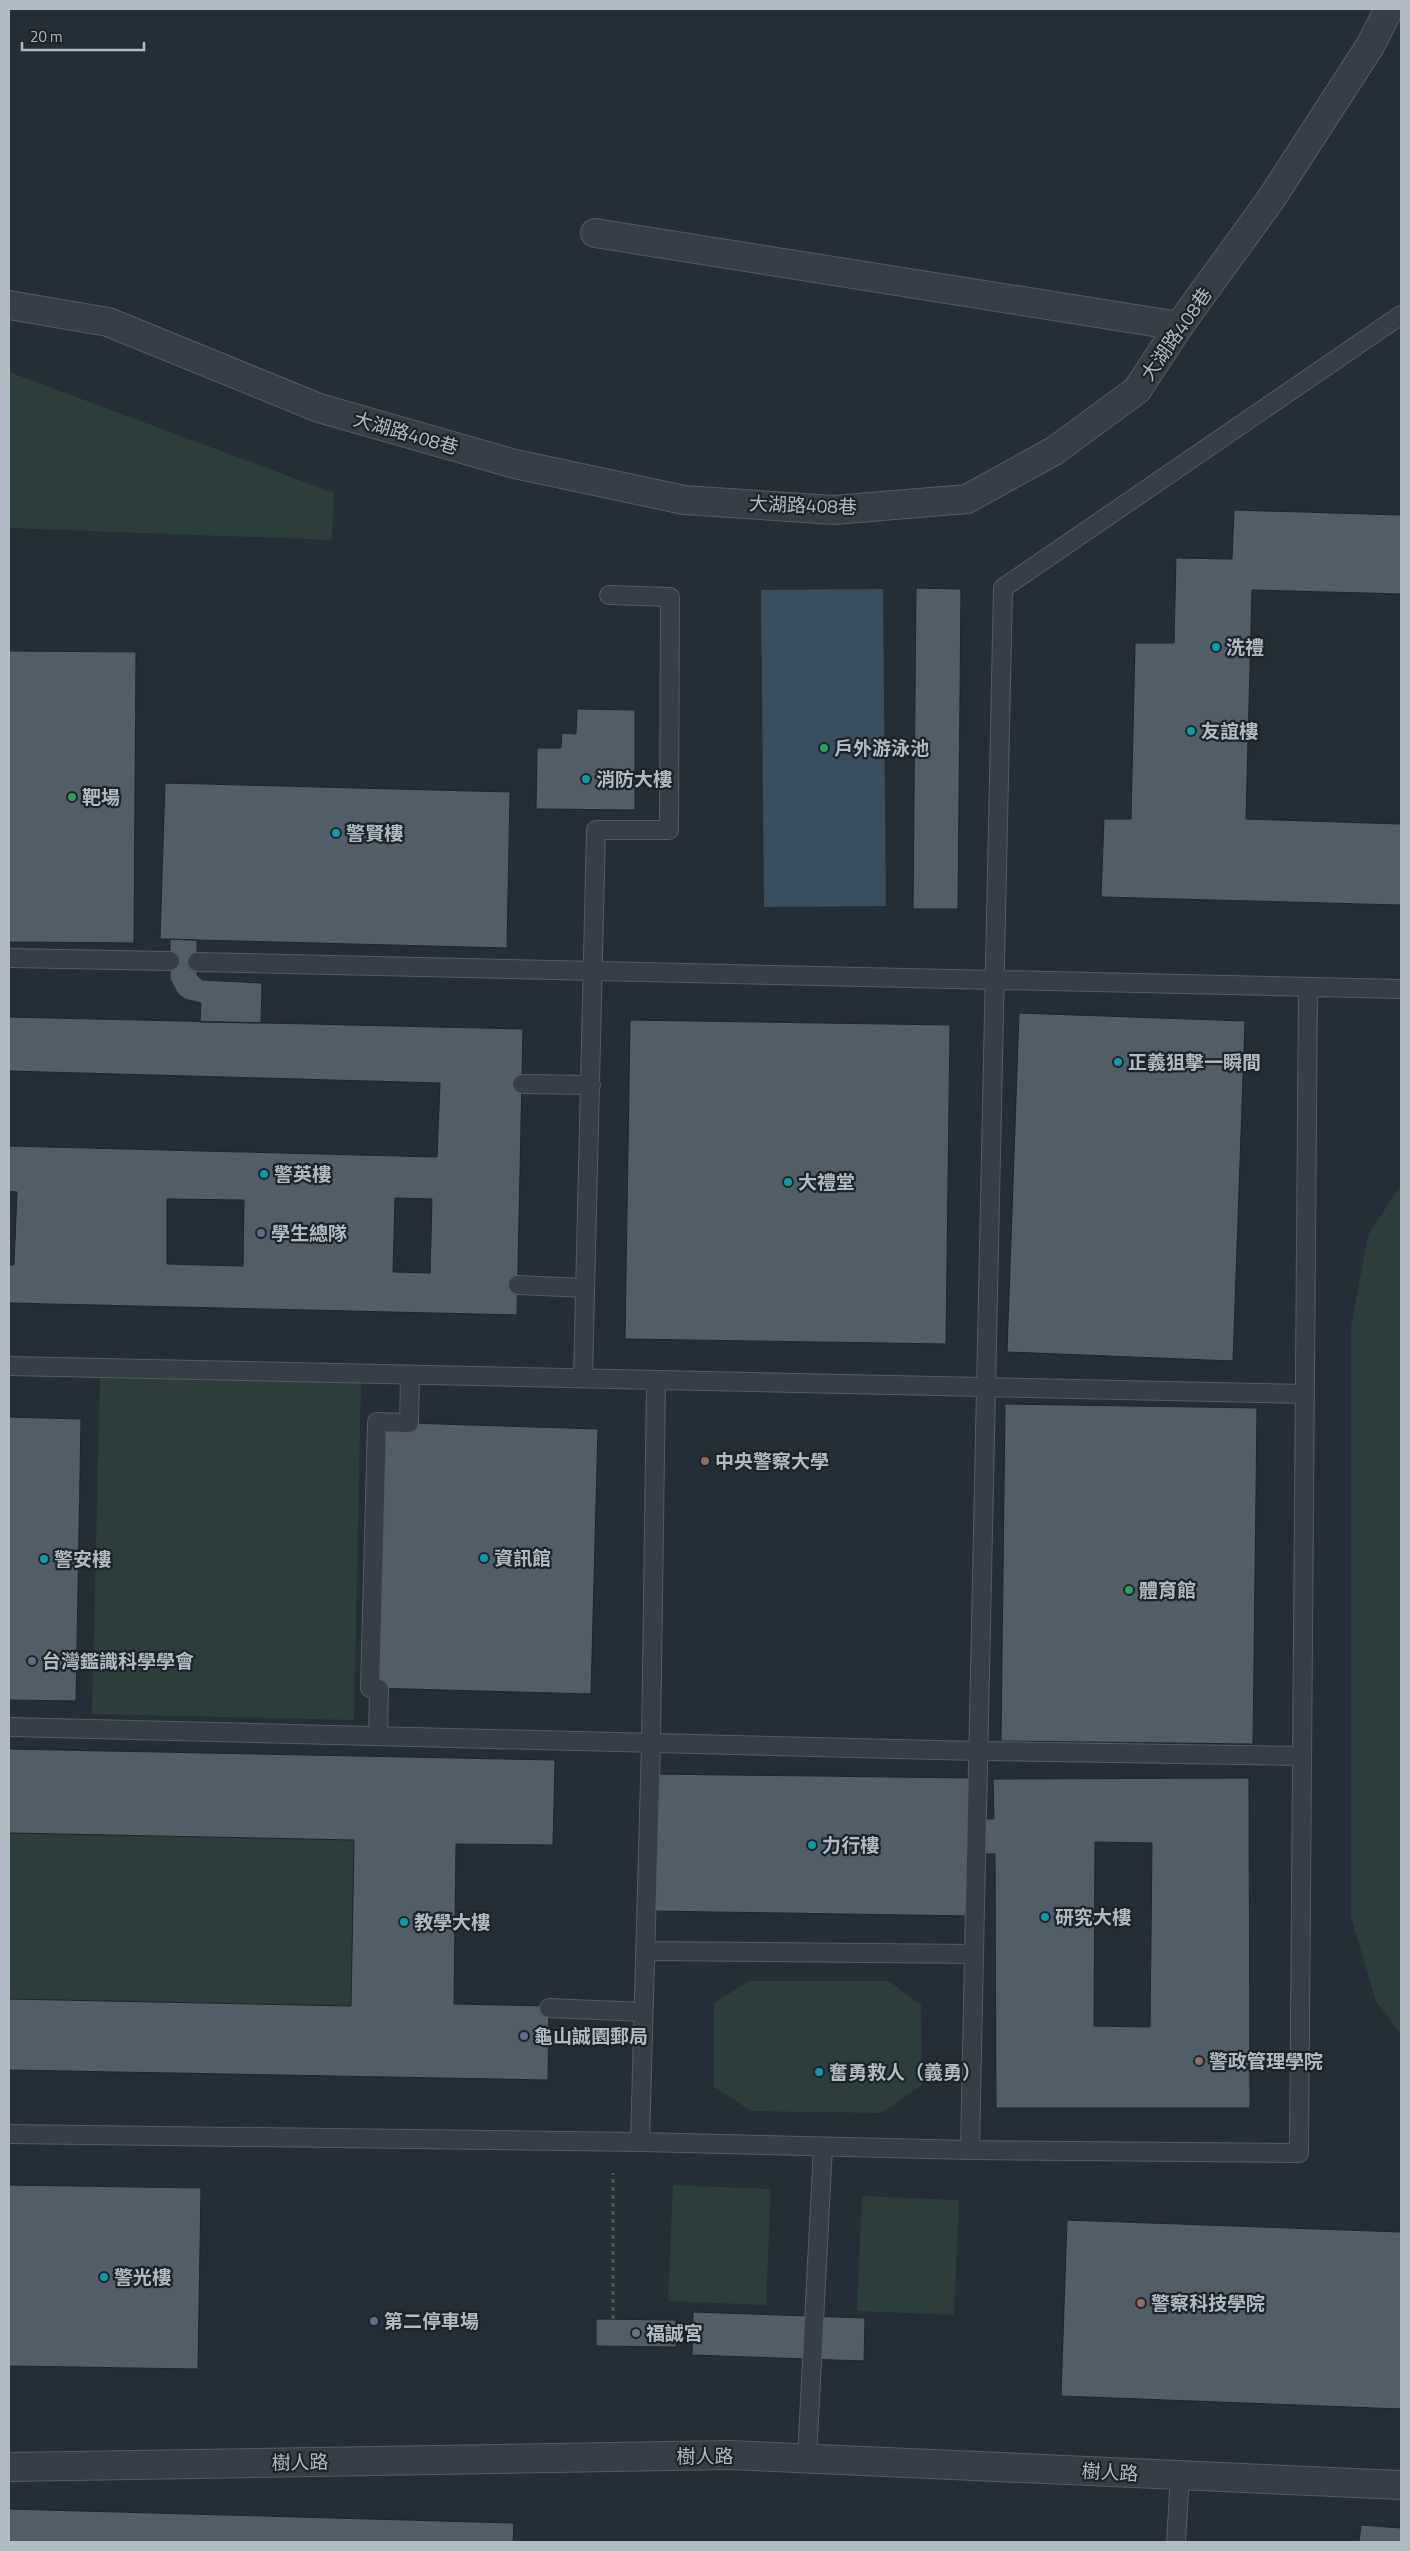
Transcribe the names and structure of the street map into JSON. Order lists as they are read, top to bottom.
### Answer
{
  "streets": {
    "street": ["大湖路408巷", "樹人路"]
  },
  "places": [
    "洗禮",
    "友誼樓",
    "戶外游泳池",
    "消防大樓",
    "靶場",
    "警賢樓",
    "正義狙擊一瞬間",
    "警英樓",
    "大禮堂",
    "學生總隊",
    "中央警察大學",
    "資訊館",
    "警安樓",
    "體育館",
    "台灣鑑識科學學會",
    "力行樓",
    "研究大樓",
    "教學大樓",
    "龜山誠園郵局",
    "警政管理學院",
    "奮勇救人（義勇）",
    "警光樓",
    "警察科技學院",
    "第二停車場",
    "福誠宮"
  ],
  "scale_bar": "20 m"
}
